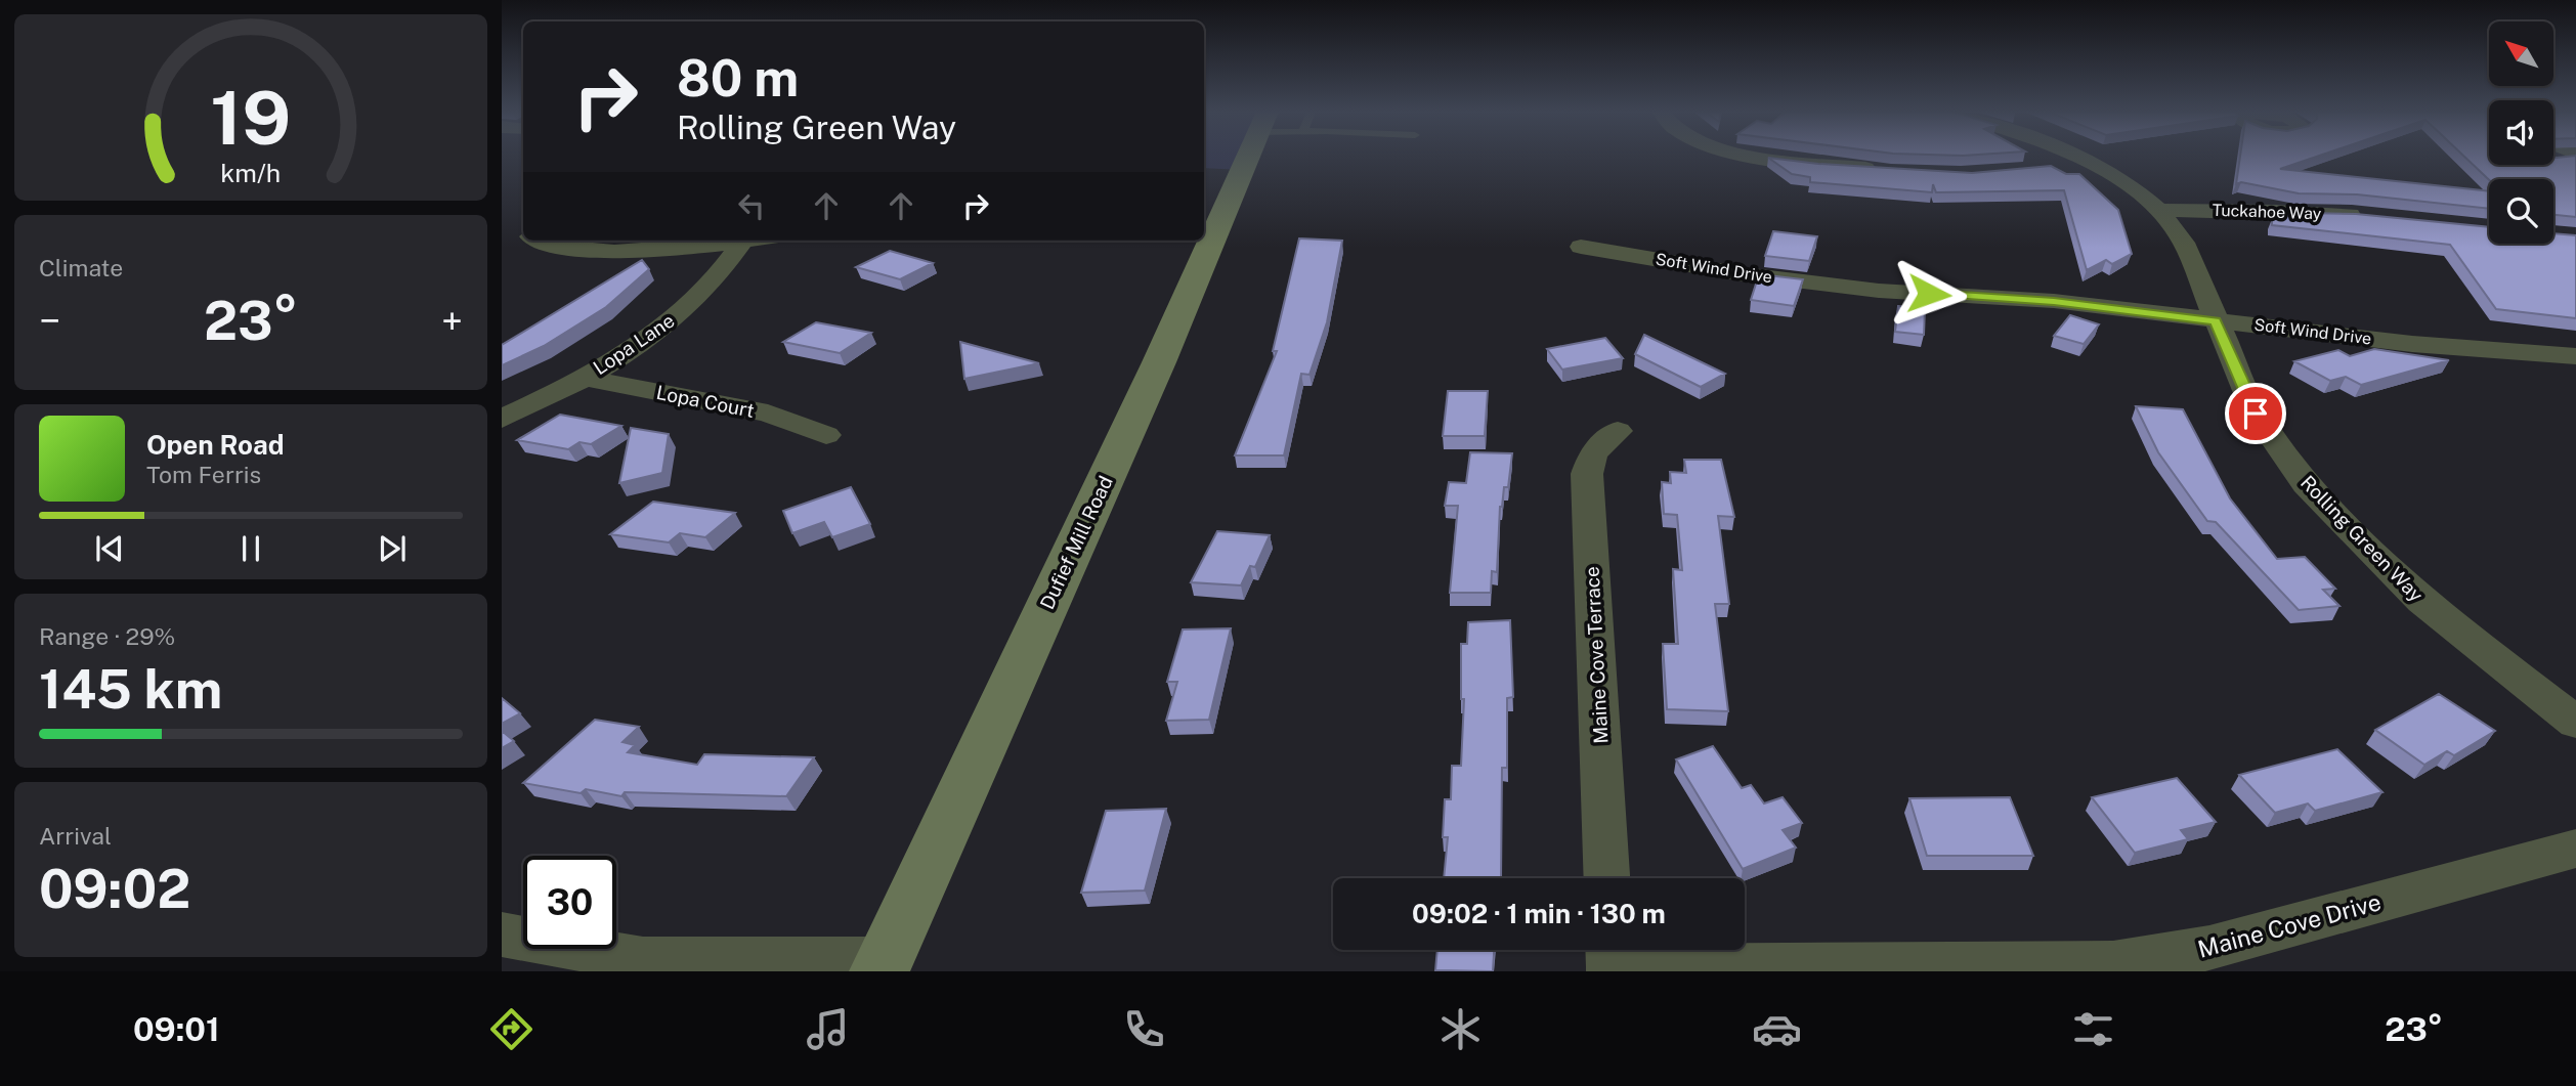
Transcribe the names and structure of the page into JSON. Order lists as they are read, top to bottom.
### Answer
{
  "streets": {
    "main road": ["Dufief Mill Road"],
    "street": [
      "Tuckahoe Way",
      "Soft Wind Drive",
      "Lopa Lane",
      "Lopa Court",
      "Rolling Green Way",
      "Maine Cove Terrace",
      "Maine Cove Drive"
    ]
  },
  "crossings": [
    ["Tuckahoe Way", "Rolling Green Way"],
    ["Soft Wind Drive", "Rolling Green Way"],
    ["Lopa Lane", "Lopa Court"]
  ],
  "north": "top left",
  "page": {
    "turn": ["80 m", "Rolling Green Way"],
    "tile": [
      "Climate",
      ["Range · 29%", "145 km"],
      ["Arrival", "09:02"]
    ],
    "heat": ["−", "23°", "+"],
    "song": ["Open Road", "Tom Ferris"],
    "limit": "30",
    "trip": "09:02 · 1 min · 130 m",
    "tabs": ["09:01", "23°"],
    "gauge": ["19", "km/h"]
  }
}
